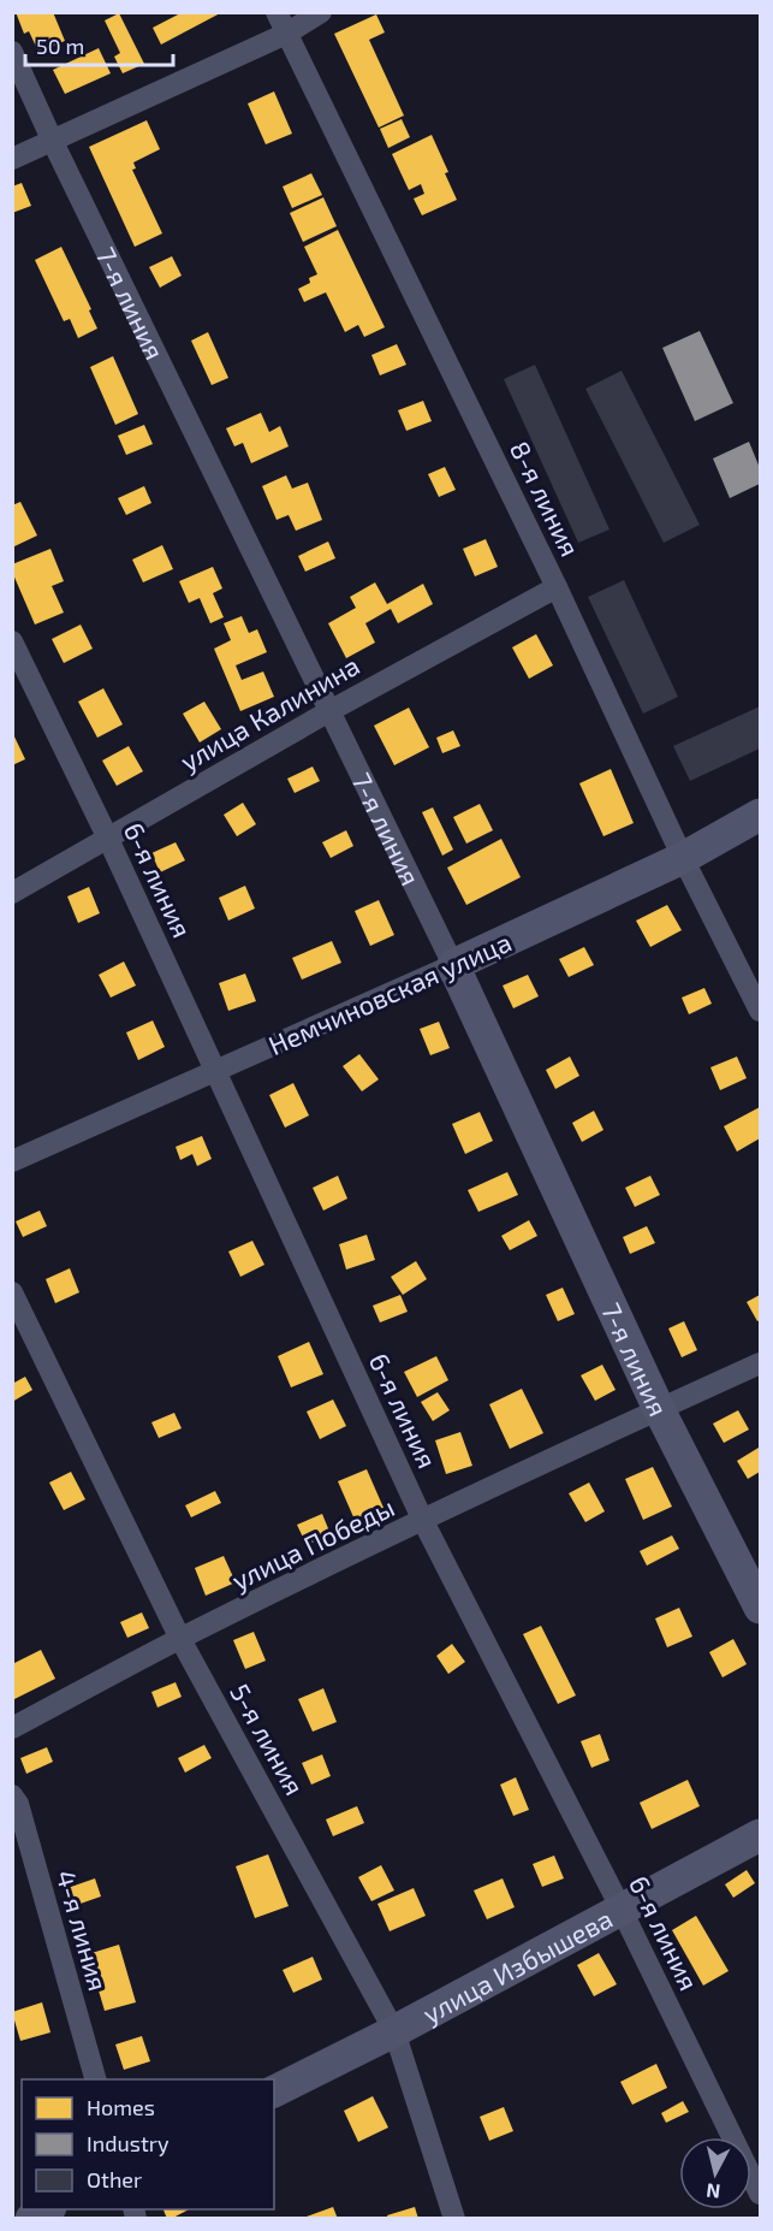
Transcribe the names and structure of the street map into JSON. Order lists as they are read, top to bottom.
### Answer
{
  "streets": {
    "main road": ["7-я линия", "Немчиновская улица", "улица Избышева"],
    "street": [
      "8-я линия",
      "улица Калинина",
      "6-я линия",
      "улица Победы",
      "5-я линия",
      "4-я линия"
    ]
  },
  "crossings": [
    ["7-я линия", "улица Калинина"],
    ["7-я линия", "Немчиновская улица"],
    ["7-я линия", "улица Победы"],
    ["8-я линия", "улица Калинина"],
    ["8-я линия", "Немчиновская улица"],
    ["улица Калинина", "6-я линия"],
    ["6-я линия", "Немчиновская улица"],
    ["6-я линия", "улица Победы"],
    ["6-я линия", "улица Избышева"],
    ["улица Победы", "5-я линия"],
    ["5-я линия", "улица Избышева"]
  ],
  "legend": ["Homes", "Industry", "Other"],
  "scale_bar": "50 m",
  "north": "bottom"
}
